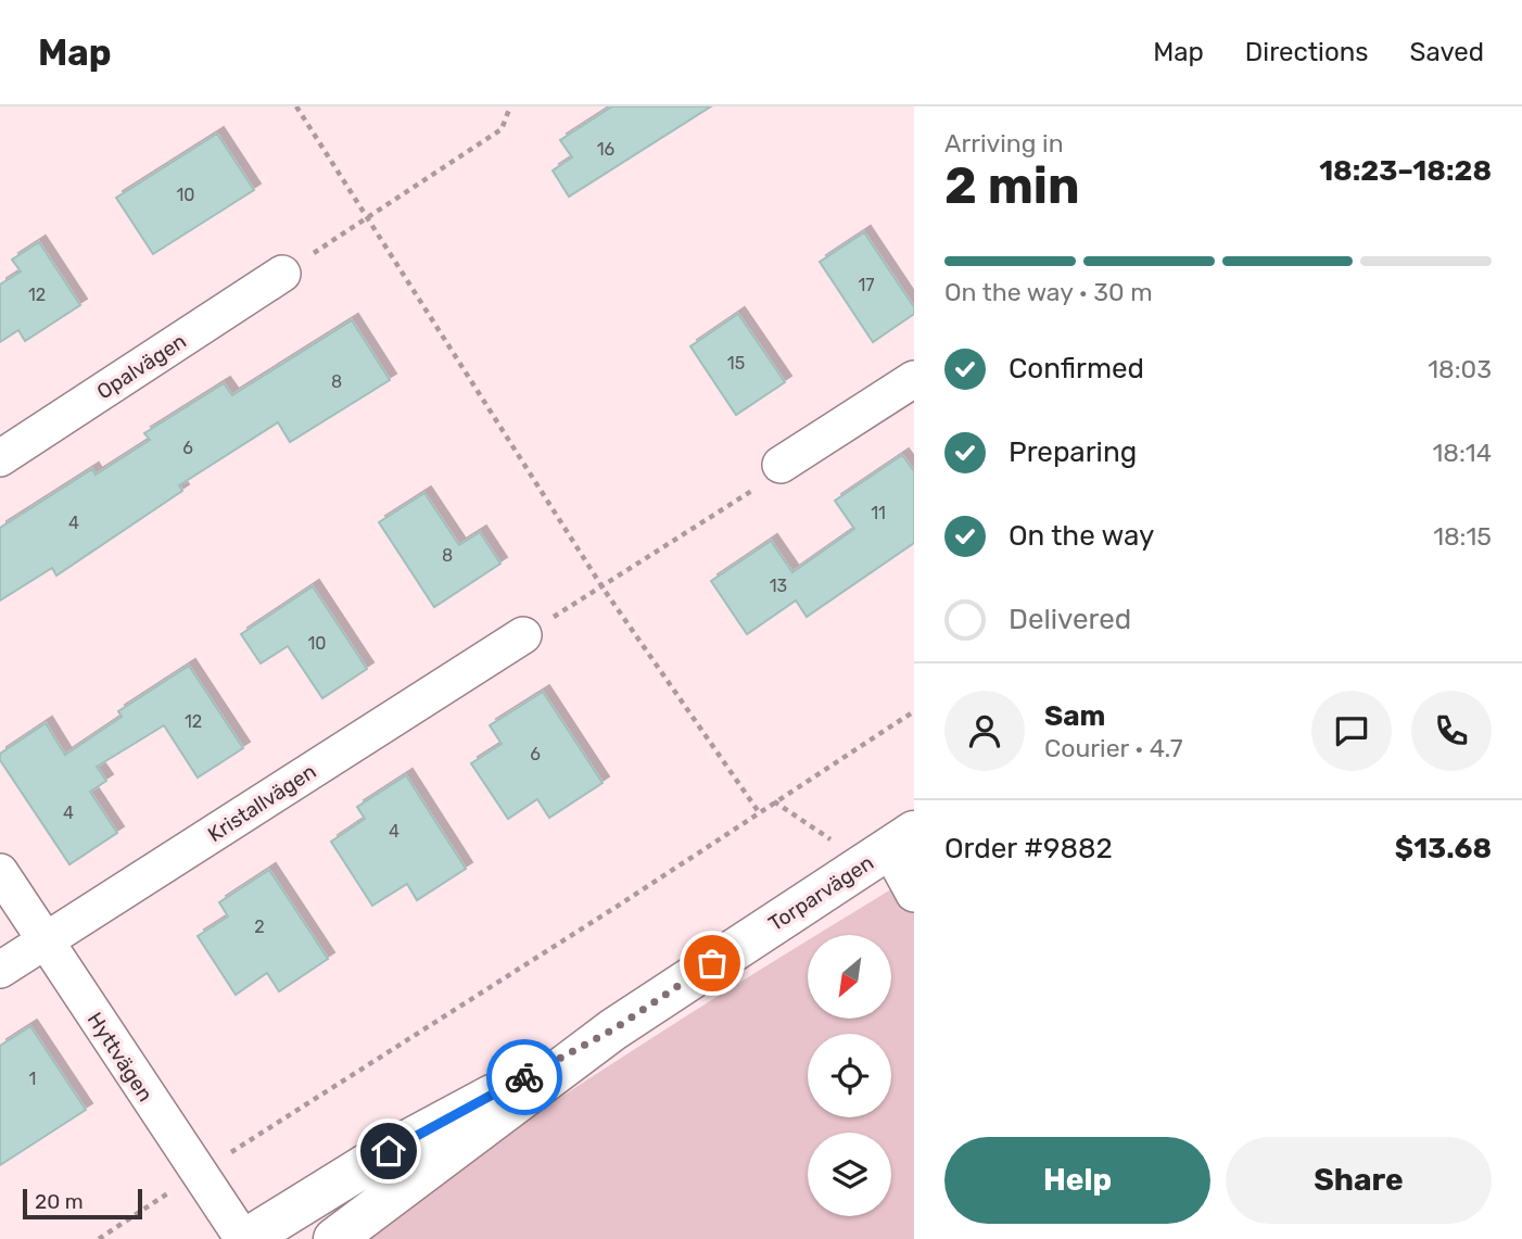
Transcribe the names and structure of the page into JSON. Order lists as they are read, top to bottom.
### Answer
{
  "streets": {
    "street": [
      "Opalvägen",
      "Kristallvägen",
      "Torparvägen",
      "Hyttvägen"
    ]
  },
  "crossings": [
    ["Kristallvägen", "Hyttvägen"],
    ["Torparvägen", "Hyttvägen"]
  ],
  "house_numbers": [
    "16",
    "10",
    "17",
    "12",
    "15",
    "8",
    "6",
    "11",
    "4",
    "8",
    "13",
    "10",
    "12",
    "6",
    "4",
    "4",
    "2",
    "1"
  ],
  "scale_bar": "20 m",
  "north": "bottom left",
  "page": {
    "header": "Map",
    "nav": ["Map", "Directions", "Saved"],
    "heading": ["2 min", "Arriving in", "18:23–18:28"],
    "panel": [
      "Sam",
      "Courier · 4.7",
      "Order #9882",
      "$13.68"
    ],
    "bar": "On the way · 30 m",
    "list": [
      ["Confirmed", "18:03"],
      ["Preparing", "18:14"],
      ["On the way", "18:15"],
      "Delivered"
    ],
    "buttons": ["Help", "Share"],
    "scale": "20 m"
  }
}
